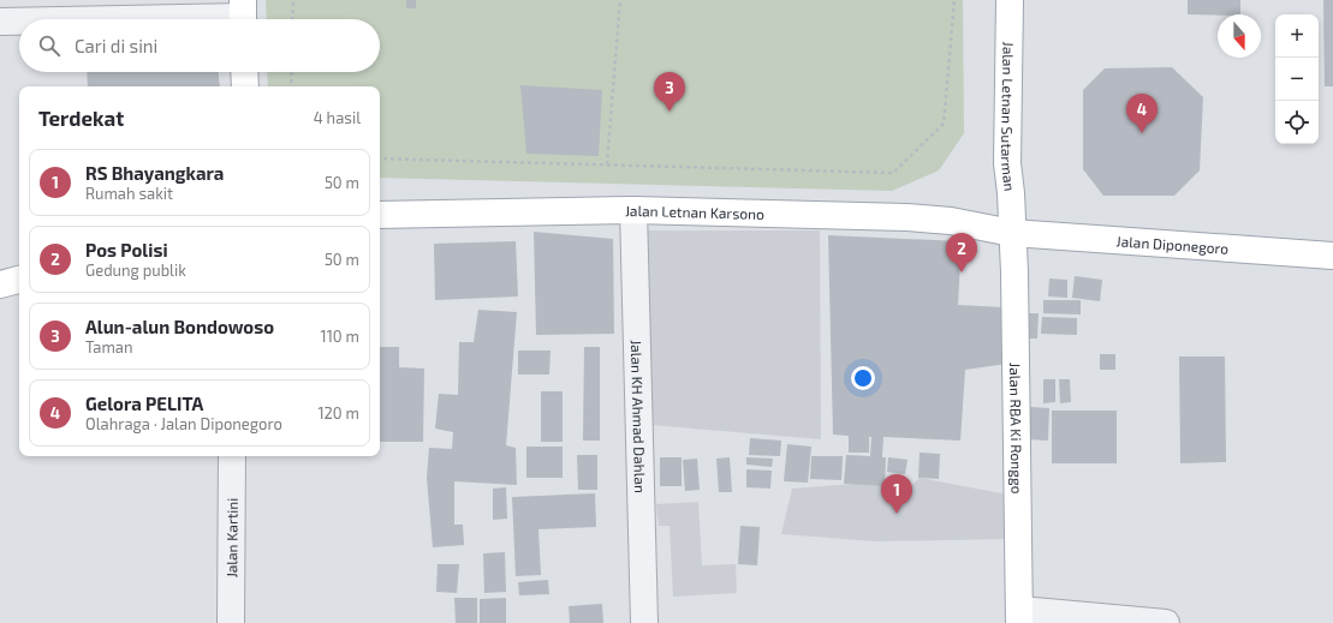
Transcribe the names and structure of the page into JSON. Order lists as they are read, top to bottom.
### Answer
{
  "streets": {
    "main road": [
      "Jalan Letnan Sutarman",
      "Jalan Letnan Karsono",
      "Jalan Diponegoro",
      "Jalan RBA Ki Ronggo"
    ],
    "street": ["Jalan KH Ahmad Dahlan", "Jalan Kartini"]
  },
  "crossings": [
    ["Jalan Letnan Sutarman", "Jalan Letnan Karsono"],
    ["Jalan Letnan Sutarman", "Jalan Diponegoro"],
    ["Jalan Letnan Sutarman", "Jalan RBA Ki Ronggo"],
    ["Jalan Letnan Karsono", "Jalan Diponegoro"],
    ["Jalan Letnan Karsono", "Jalan KH Ahmad Dahlan"],
    ["Jalan Letnan Karsono", "Jalan RBA Ki Ronggo"],
    ["Jalan Diponegoro", "Jalan RBA Ki Ronggo"]
  ],
  "north": "bottom",
  "page": {
    "map_buttons": ["+", "−"],
    "search": "Cari di sini",
    "pins": [
      "3",
      "4",
      "2",
      "1"
    ],
    "heading": ["Terdekat", "4 hasil"],
    "list": [
      {
        "mark": "1",
        "name": "RS Bhayangkara",
        "note": "Rumah sakit",
        "value": "50 m"
      },
      {
        "mark": "2",
        "name": "Pos Polisi",
        "note": "Gedung publik",
        "value": "50 m"
      },
      {
        "mark": "3",
        "name": "Alun-alun Bondowoso",
        "note": "Taman",
        "value": "110 m"
      },
      {
        "mark": "4",
        "name": "Gelora PELITA",
        "note": "Olahraga · Jalan Diponegoro",
        "value": "120 m"
      }
    ]
  }
}
